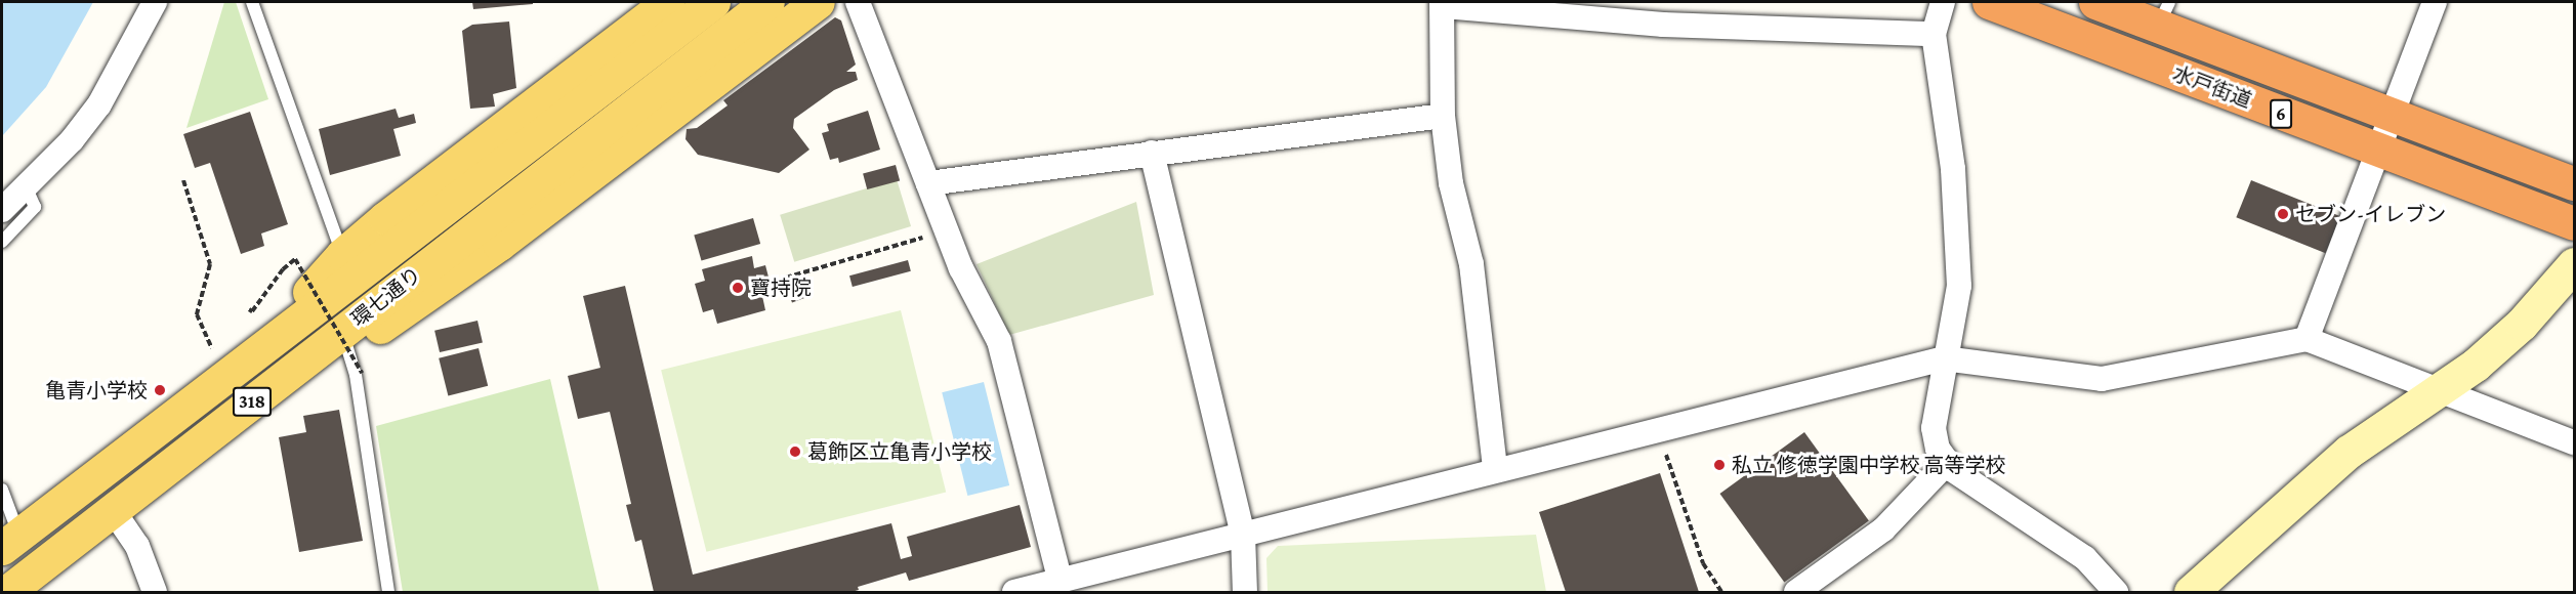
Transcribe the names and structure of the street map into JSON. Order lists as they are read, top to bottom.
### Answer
{
  "streets": {
    "highway": ["水戸街道", "6"],
    "main road": ["環七通り", "318"]
  },
  "places": [
    "セブン-イレブン",
    "寶持院",
    "亀青小学校",
    "葛飾区立亀青小学校",
    "私立 修徳学園中学校 高等学校"
  ]
}
